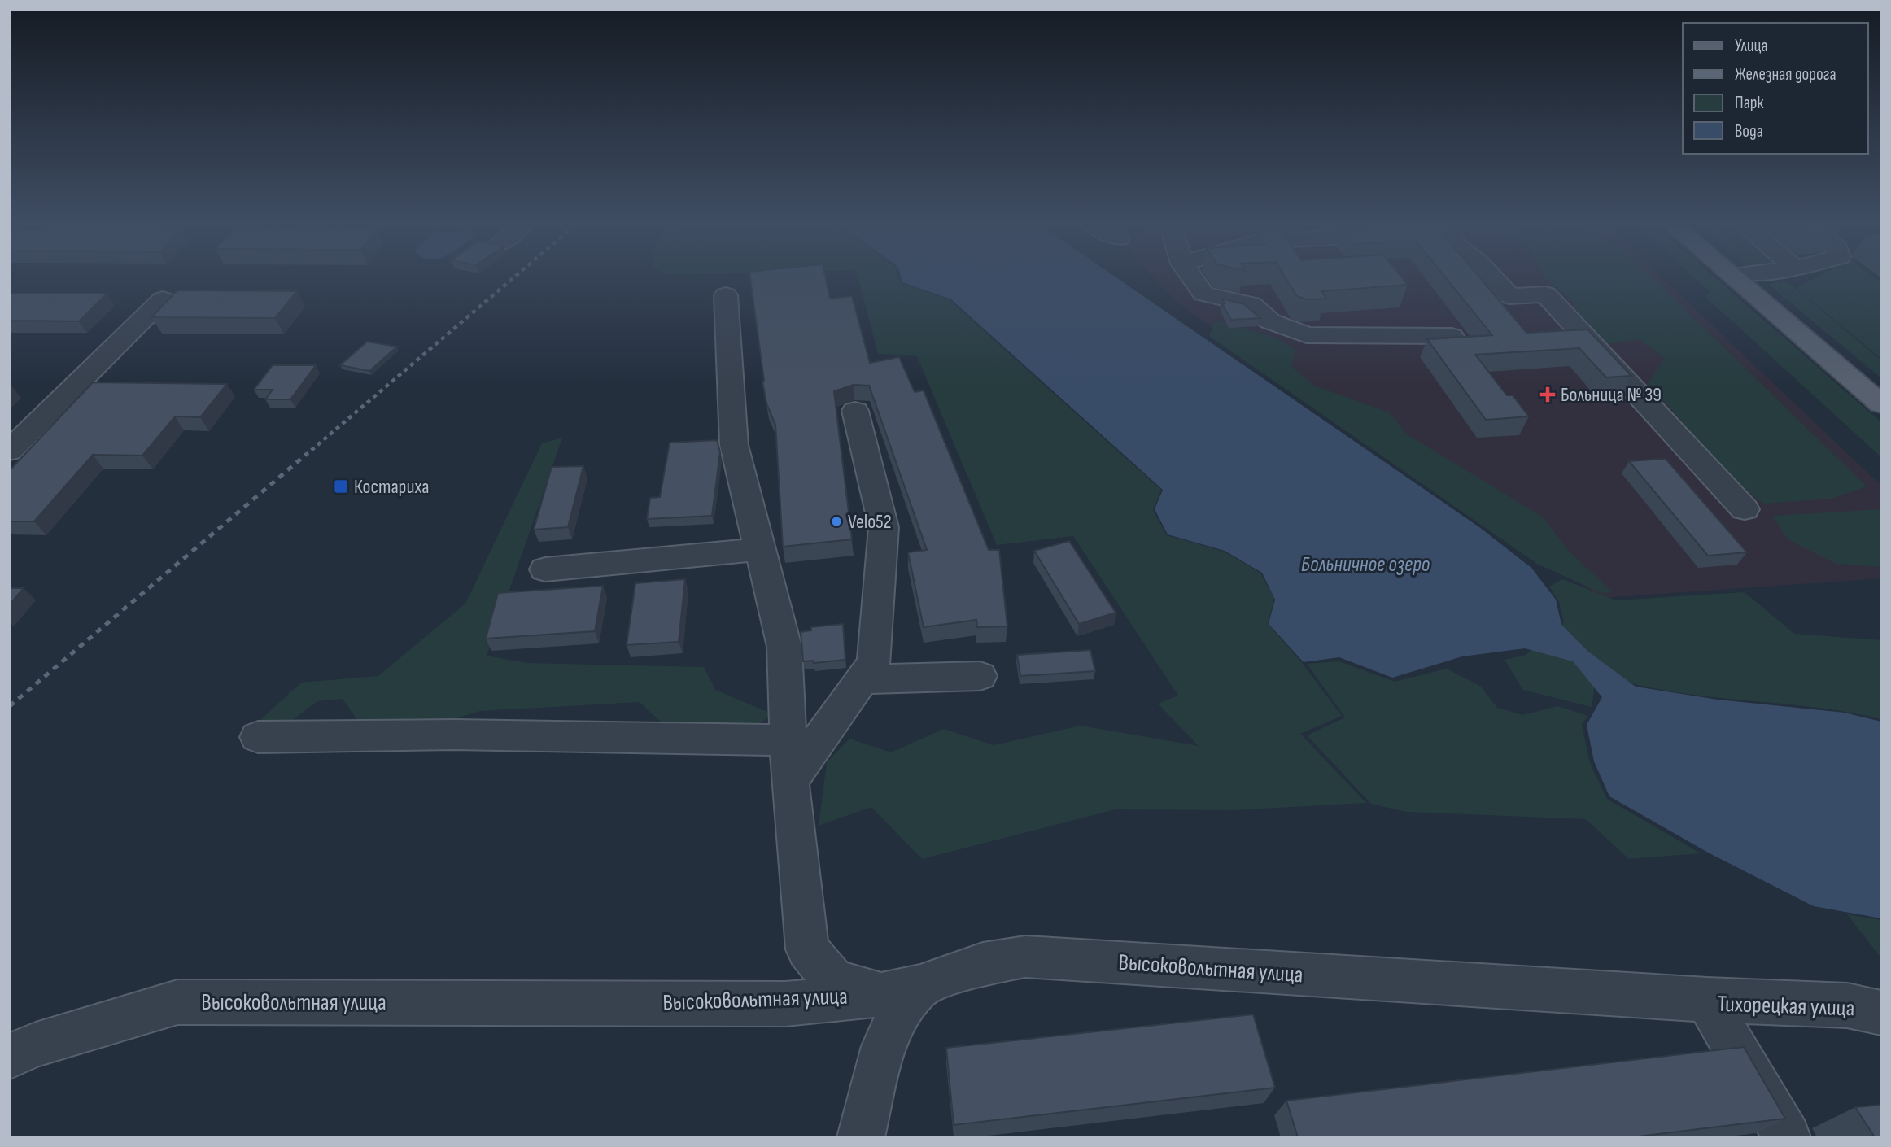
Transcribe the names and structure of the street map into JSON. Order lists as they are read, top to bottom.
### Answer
{
  "streets": {
    "street": ["Высоковольтная улица", "Тихорецкая улица"]
  },
  "crossings": [
    ["Высоковольтная улица", "Тихорецкая улица"]
  ],
  "water": ["Больничное озеро"],
  "places": {
    "health": ["Больница № 39"],
    "transit": ["Костариха"],
    "other": ["Velo52"]
  },
  "legend": [
    "Улица",
    "Железная дорога",
    "Парк",
    "Вода"
  ]
}
